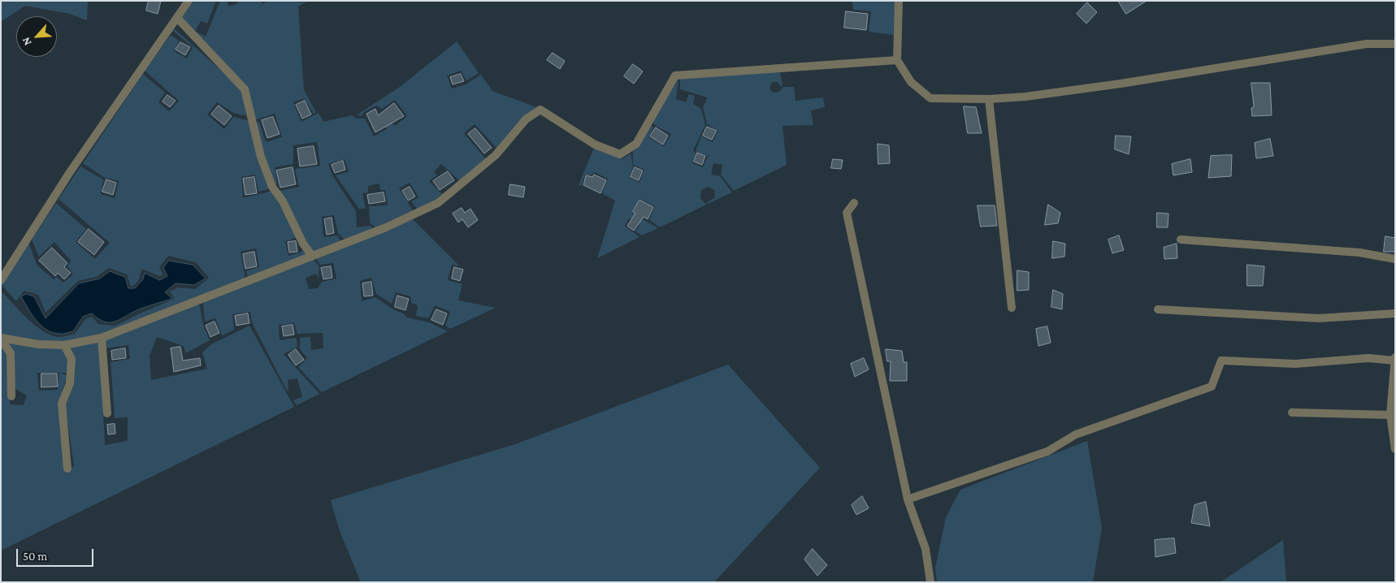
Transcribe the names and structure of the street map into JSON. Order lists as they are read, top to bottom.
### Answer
{
  "scale_bar": "50 m",
  "north": "bottom left"
}
